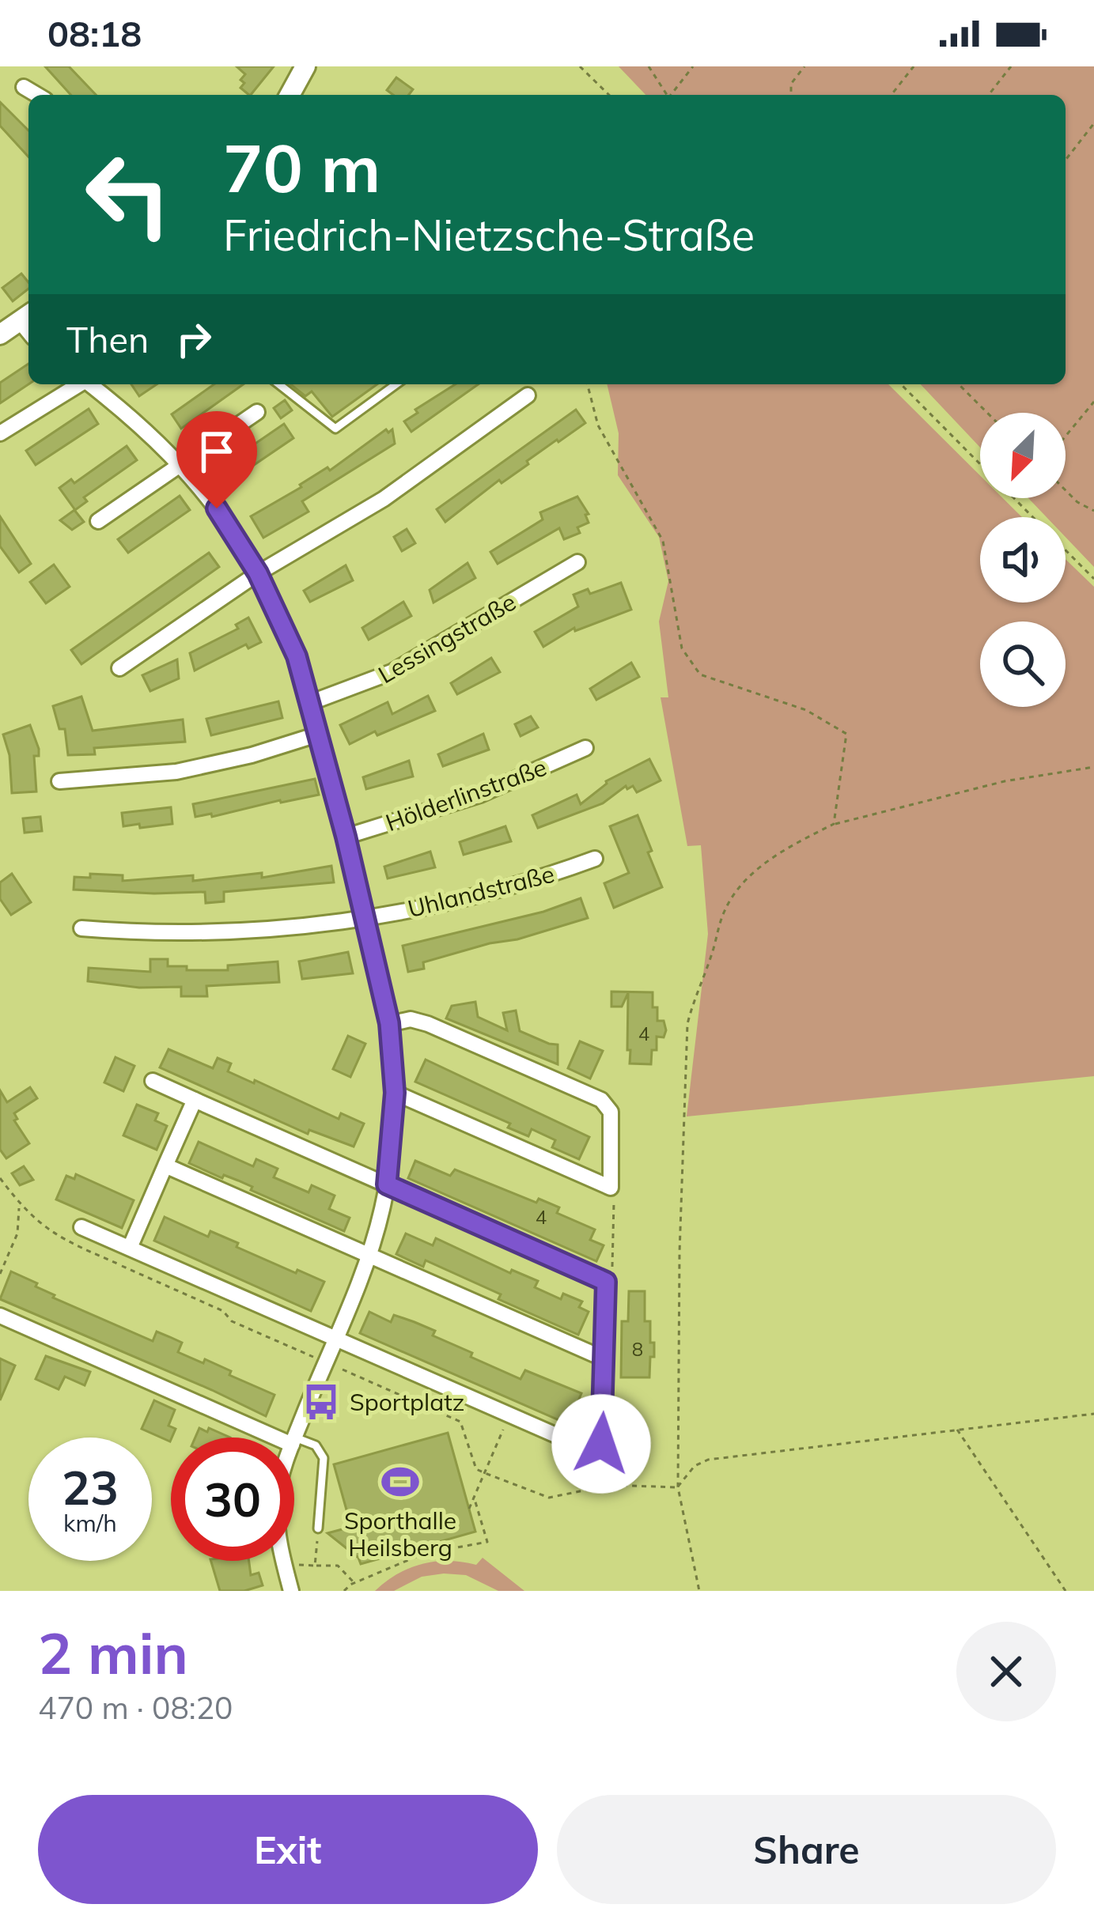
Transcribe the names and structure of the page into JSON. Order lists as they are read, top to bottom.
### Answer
{
  "streets": {
    "street": ["Lessingstraße", "Hölderlinstraße", "Uhlandstraße"]
  },
  "places": {
    "bus stop": ["Sportplatz"],
    "sports": ["Sporthalle Heilsberg"]
  },
  "house_numbers": ["4", "4", "8"],
  "north": "bottom left",
  "page": {
    "status": "08:18",
    "turn": ["70 m", "Friedrich-Nietzsche-Straße"],
    "then": "Then",
    "speed": "23 km/h",
    "limit": "30",
    "heading": ["2 min", "470 m · 08:20"],
    "buttons": ["Exit", "Share"]
  }
}
